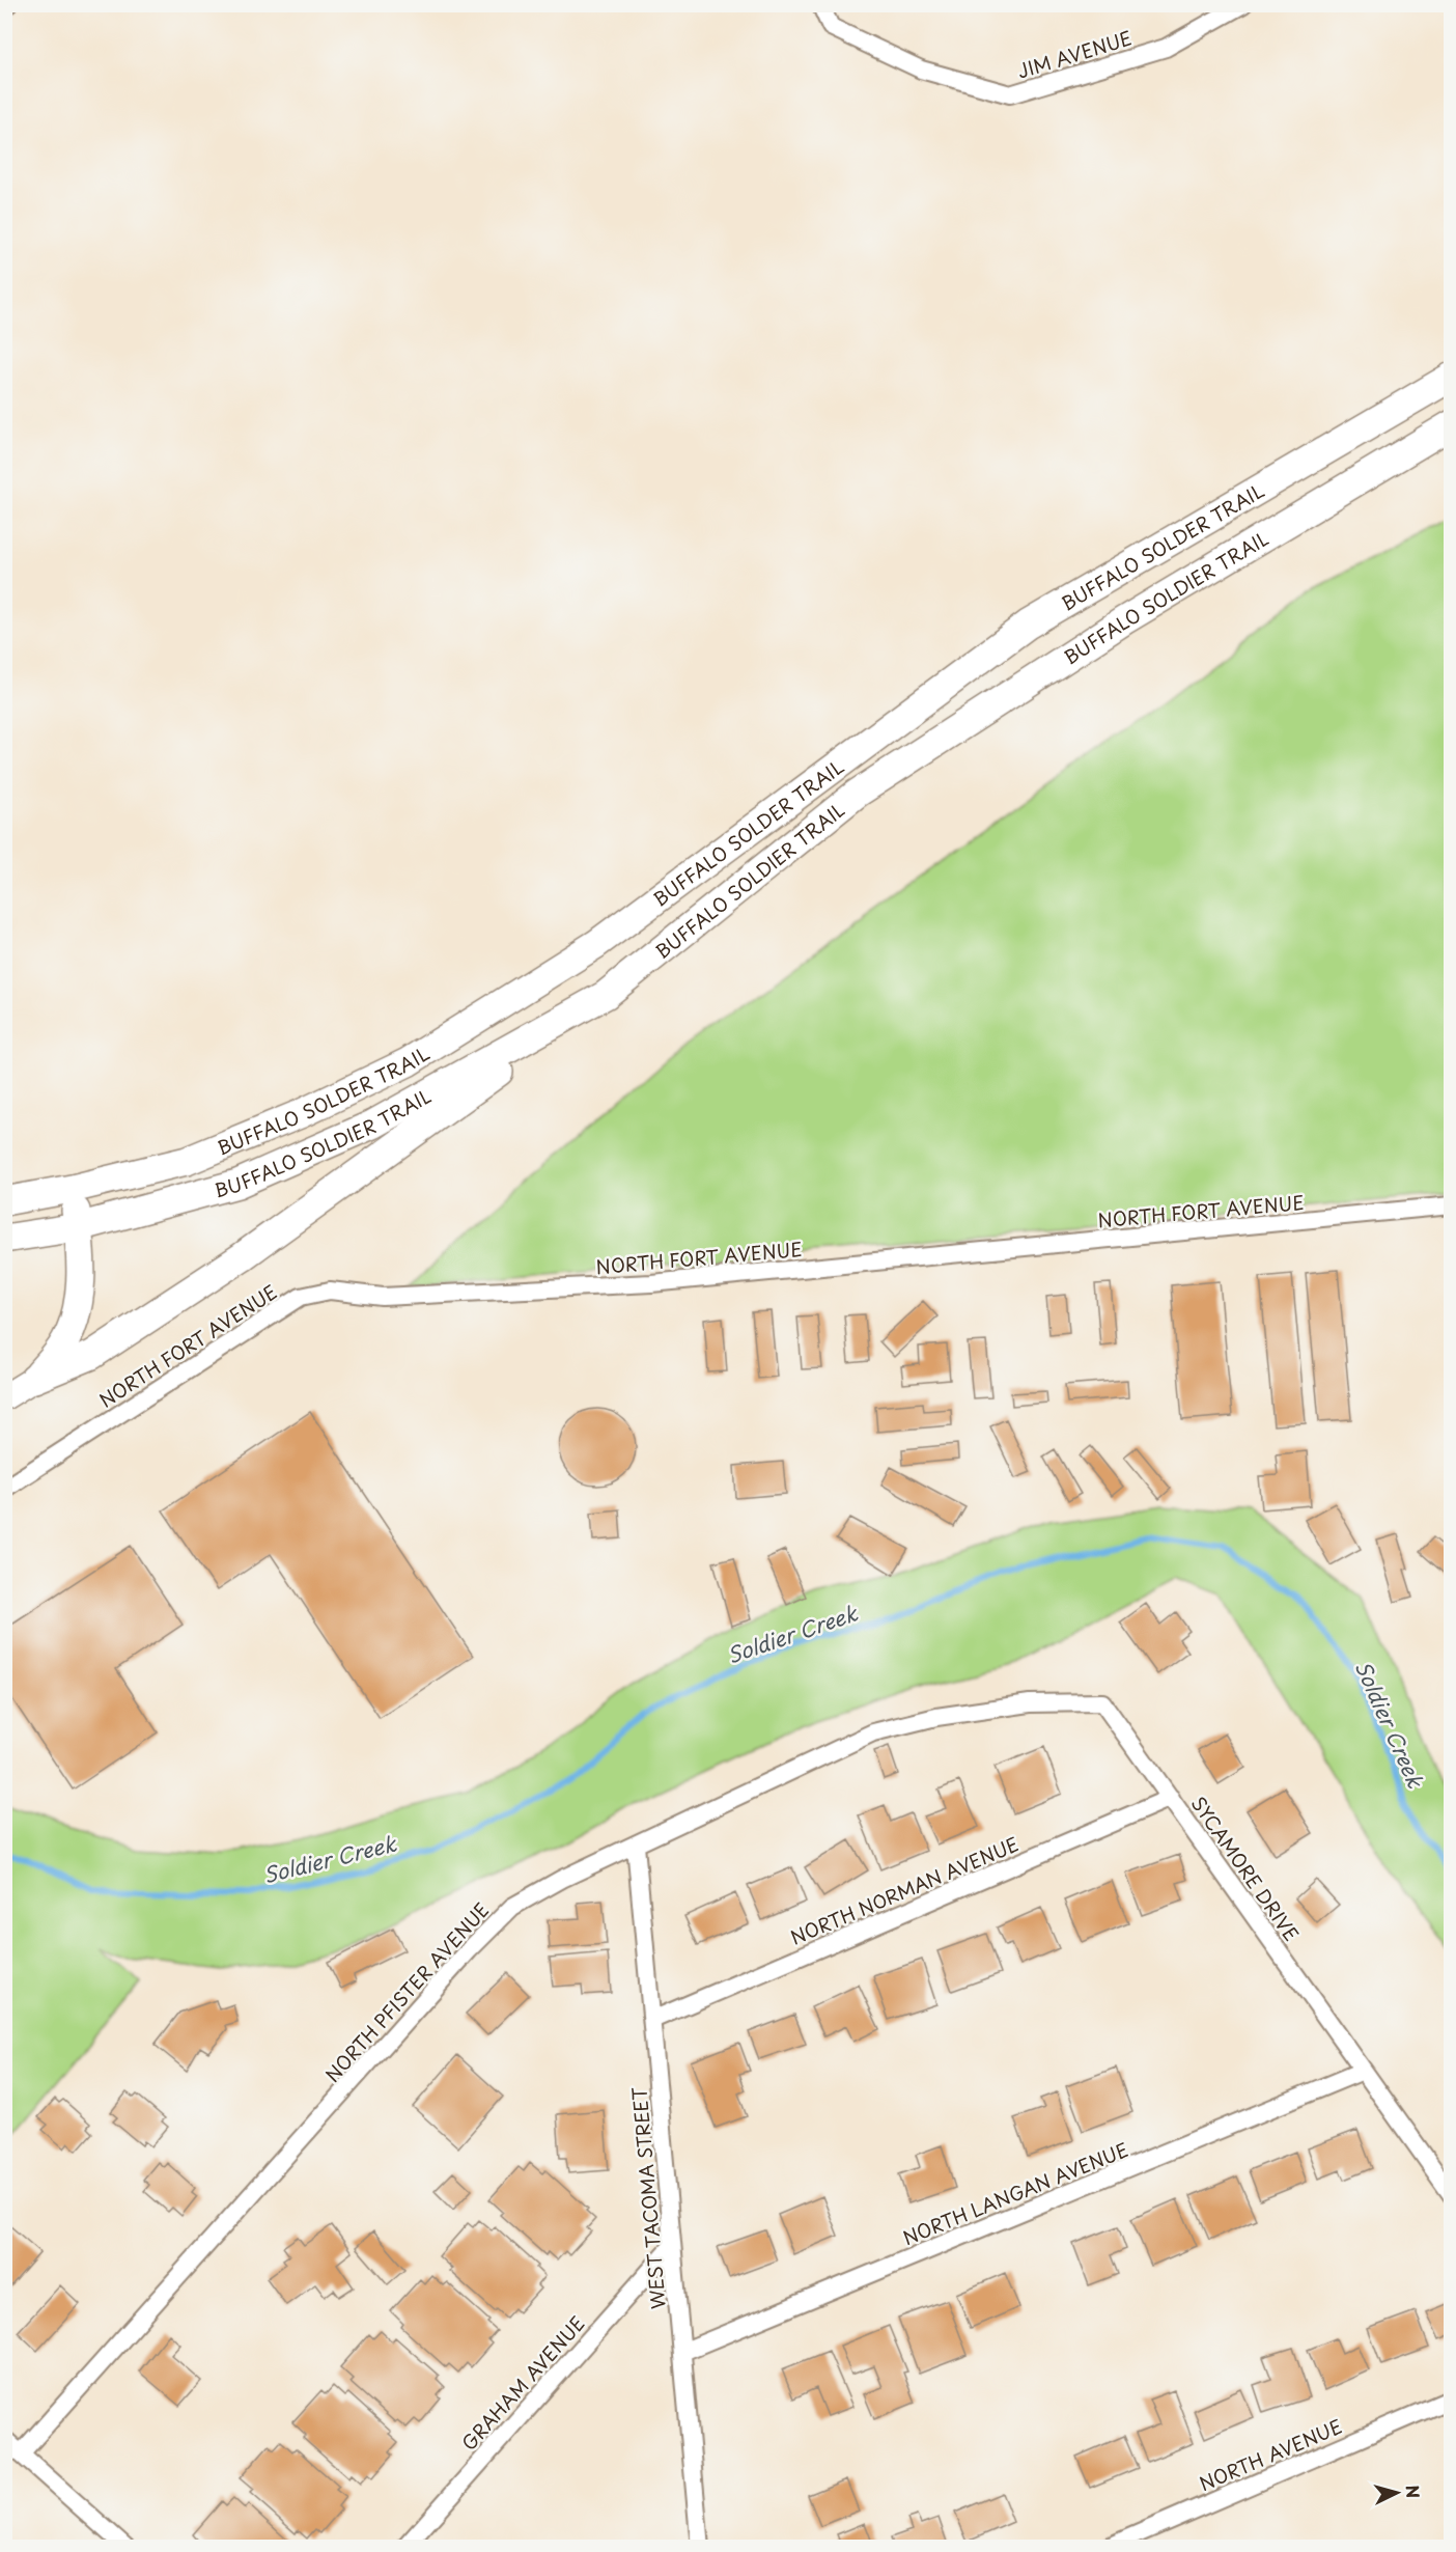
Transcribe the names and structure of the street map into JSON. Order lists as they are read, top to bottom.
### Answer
{
  "streets": {
    "main road": ["BUFFALO SOLDER TRAIL", "BUFFALO SOLDIER TRAIL"],
    "street": [
      "JIM AVENUE",
      "NORTH FORT AVENUE",
      "SYCAMORE DRIVE",
      "NORTH NORMAN AVENUE",
      "NORTH PFISTER AVENUE",
      "NORTH LANGAN AVENUE",
      "WEST TACOMA STREET",
      "GRAHAM AVENUE",
      "NORTH AVENUE"
    ]
  },
  "crossings": [
    ["SYCAMORE DRIVE", "NORTH NORMAN AVENUE"],
    ["SYCAMORE DRIVE", "NORTH PFISTER AVENUE"],
    ["SYCAMORE DRIVE", "NORTH LANGAN AVENUE"],
    ["NORTH NORMAN AVENUE", "WEST TACOMA STREET"],
    ["NORTH PFISTER AVENUE", "WEST TACOMA STREET"],
    ["NORTH LANGAN AVENUE", "WEST TACOMA STREET"],
    ["WEST TACOMA STREET", "GRAHAM AVENUE"]
  ],
  "water": ["Soldier Creek"],
  "north": "right"
}
